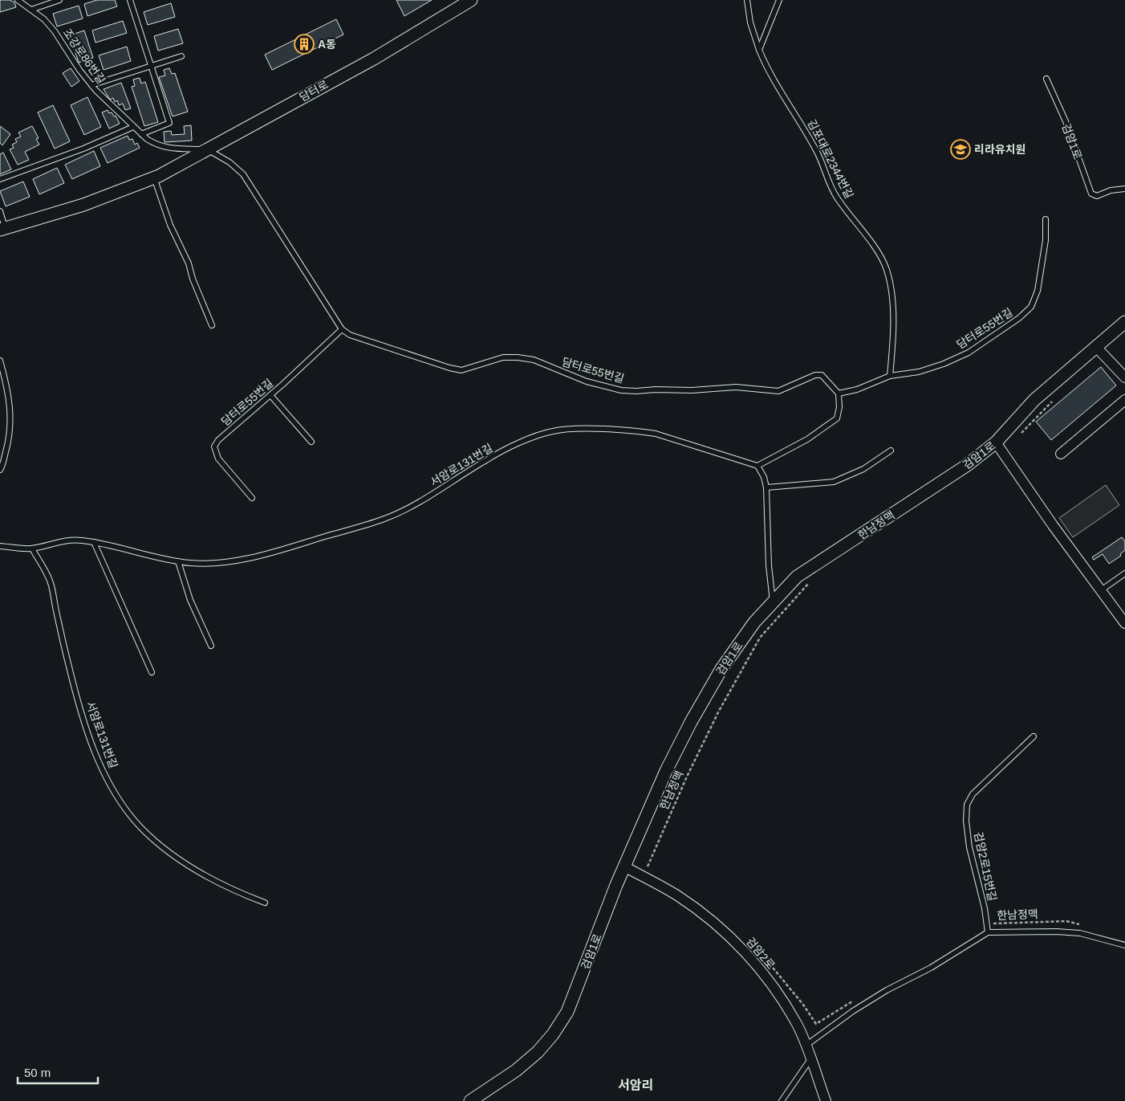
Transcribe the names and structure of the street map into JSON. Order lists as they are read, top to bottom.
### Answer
{
  "streets": {
    "street": ["담터로", "검암1로", "검암2로"],
    "lane": [
      "조강로86번길",
      "김포대로2344번길",
      "담터로55번길",
      "서암로131번길",
      "검암2로15번길"
    ],
    "path": ["한남정맥"]
  },
  "crossings": [
    ["조강로86번길", "담터로"],
    ["검암1로", "검암2로"],
    ["김포대로2344번길", "담터로55번길"],
    ["한남정맥", "검암2로15번길"]
  ],
  "districts": ["서암리"],
  "places": {
    "building": ["A동"],
    "school or university": ["리라유치원"]
  },
  "scale_bar": "50 m"
}
